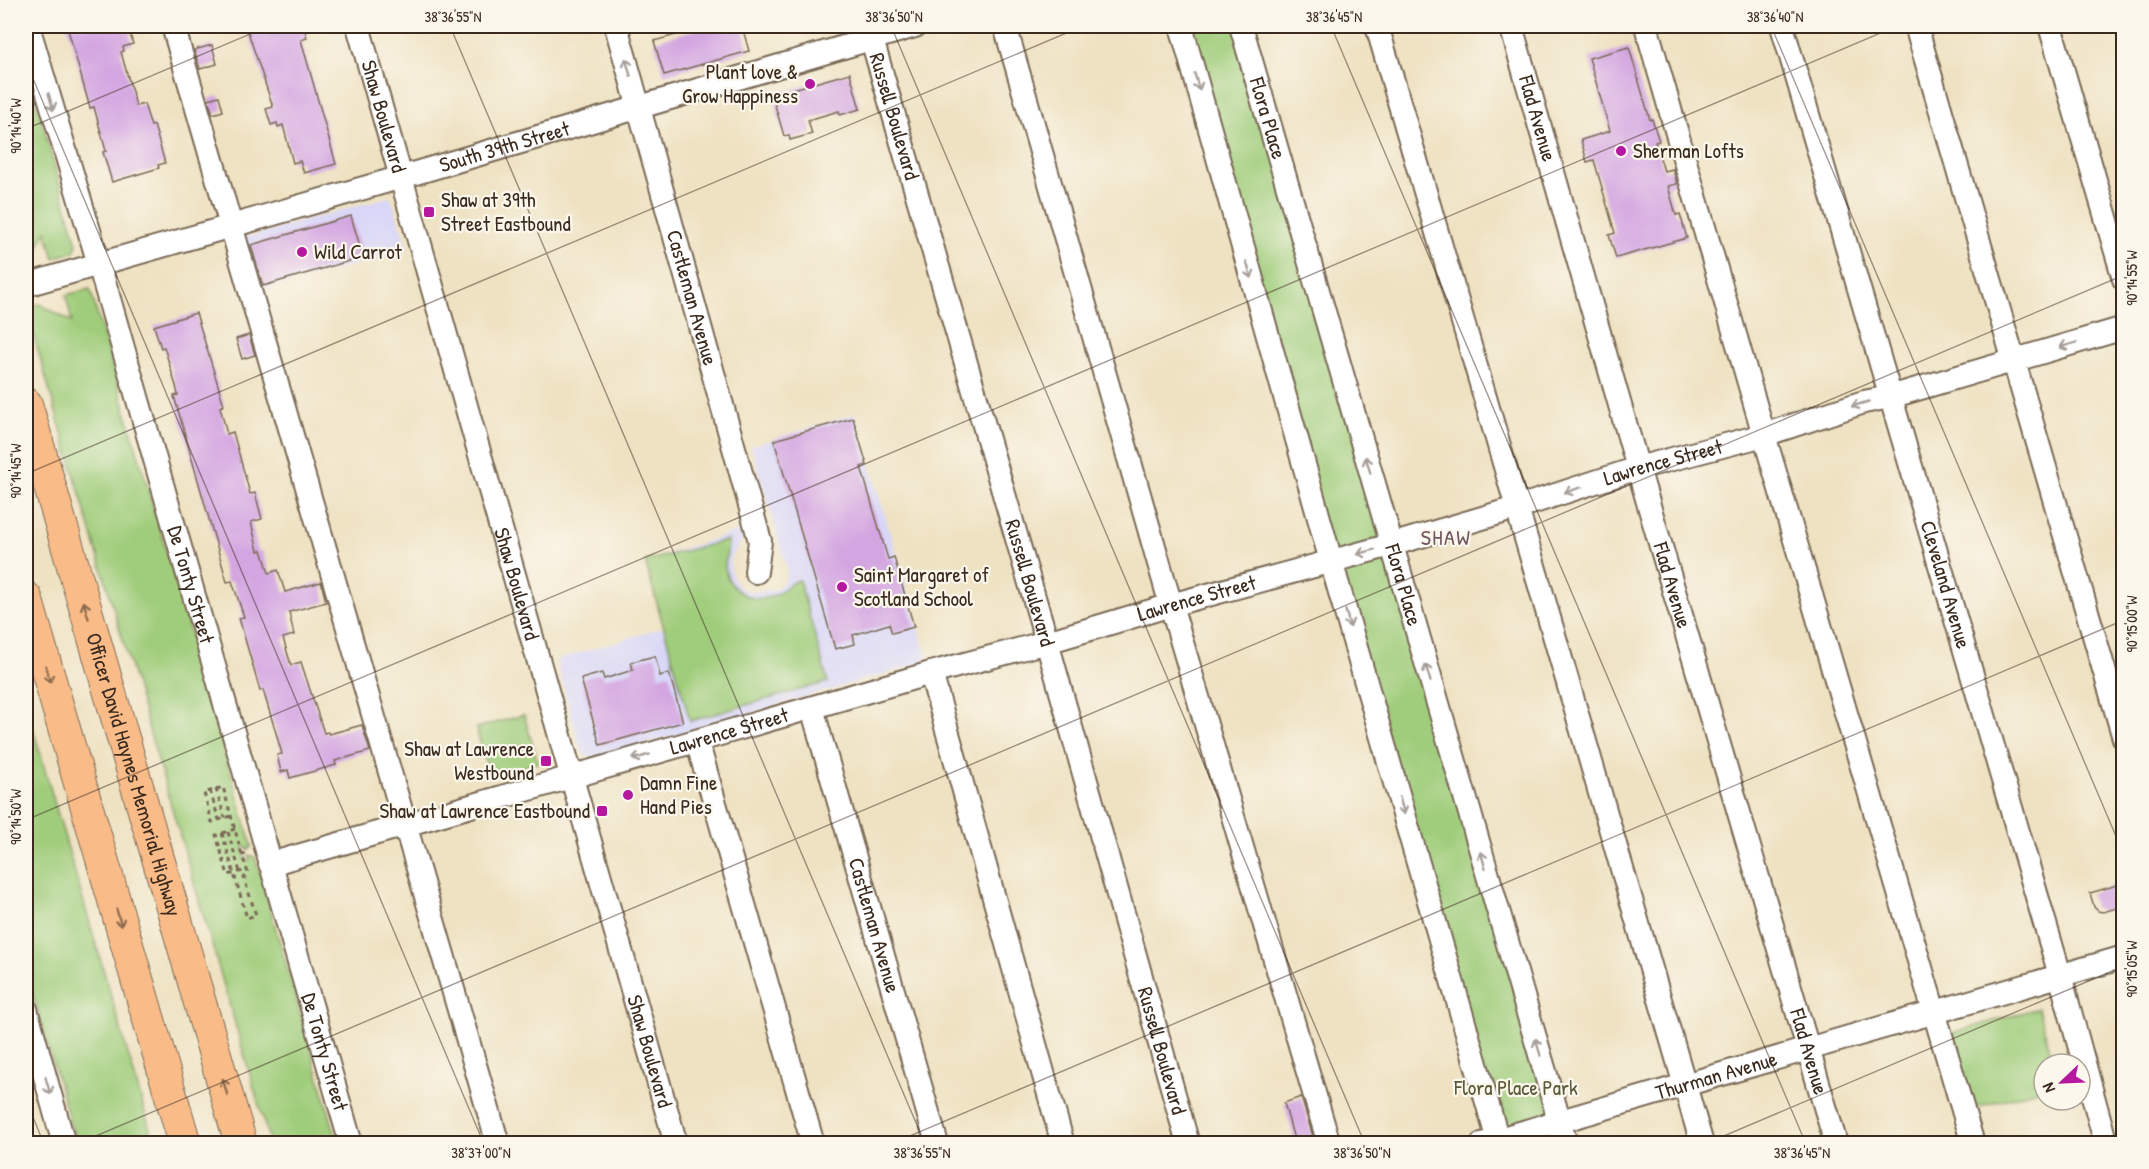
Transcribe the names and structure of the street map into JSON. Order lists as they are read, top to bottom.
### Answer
{
  "streets": {
    "highway": ["Officer David Haynes Memorial Highway"],
    "street": [
      "Shaw Boulevard",
      "Russell Boulevard",
      "Flora Place",
      "Flad Avenue",
      "South 39th Street",
      "Castleman Avenue",
      "Lawrence Street",
      "De Tonty Street",
      "Cleveland Avenue",
      "Thurman Avenue"
    ]
  },
  "crossings": [
    ["Shaw Boulevard", "South 39th Street"],
    ["Shaw Boulevard", "Lawrence Street"],
    ["Russell Boulevard", "South 39th Street"],
    ["Russell Boulevard", "Lawrence Street"],
    ["Flora Place", "Lawrence Street"],
    ["Flora Place", "Thurman Avenue"],
    ["Flad Avenue", "Lawrence Street"],
    ["Flad Avenue", "Thurman Avenue"],
    ["South 39th Street", "Castleman Avenue"],
    ["South 39th Street", "De Tonty Street"],
    ["Castleman Avenue", "Lawrence Street"],
    ["Lawrence Street", "De Tonty Street"],
    ["Lawrence Street", "Cleveland Avenue"],
    ["Cleveland Avenue", "Thurman Avenue"]
  ],
  "districts": ["SHAW"],
  "parks": ["Flora Place Park"],
  "places": {
    "other": [
      "Plant love & Grow Happiness",
      "Sherman Lofts",
      "Wild Carrot",
      "Saint Margaret of Scotland School",
      "Damn Fine Hand Pies"
    ],
    "transit": ["Shaw at 39th Street Eastbound", "Shaw at Lawrence Westbound", "Shaw at Lawrence Eastbound"]
  },
  "north": "bottom left",
  "coordinates": [
    "38°36'55\"N",
    "38°36'50\"N",
    "38°36'45\"N",
    "38°36'40\"N",
    "90°14'40\"W",
    "90°14'55\"W",
    "90°14'45\"W",
    "90°15'00\"W",
    "90°14'50\"W",
    "90°15'05\"W",
    "38°37'00\"N"
  ]
}
